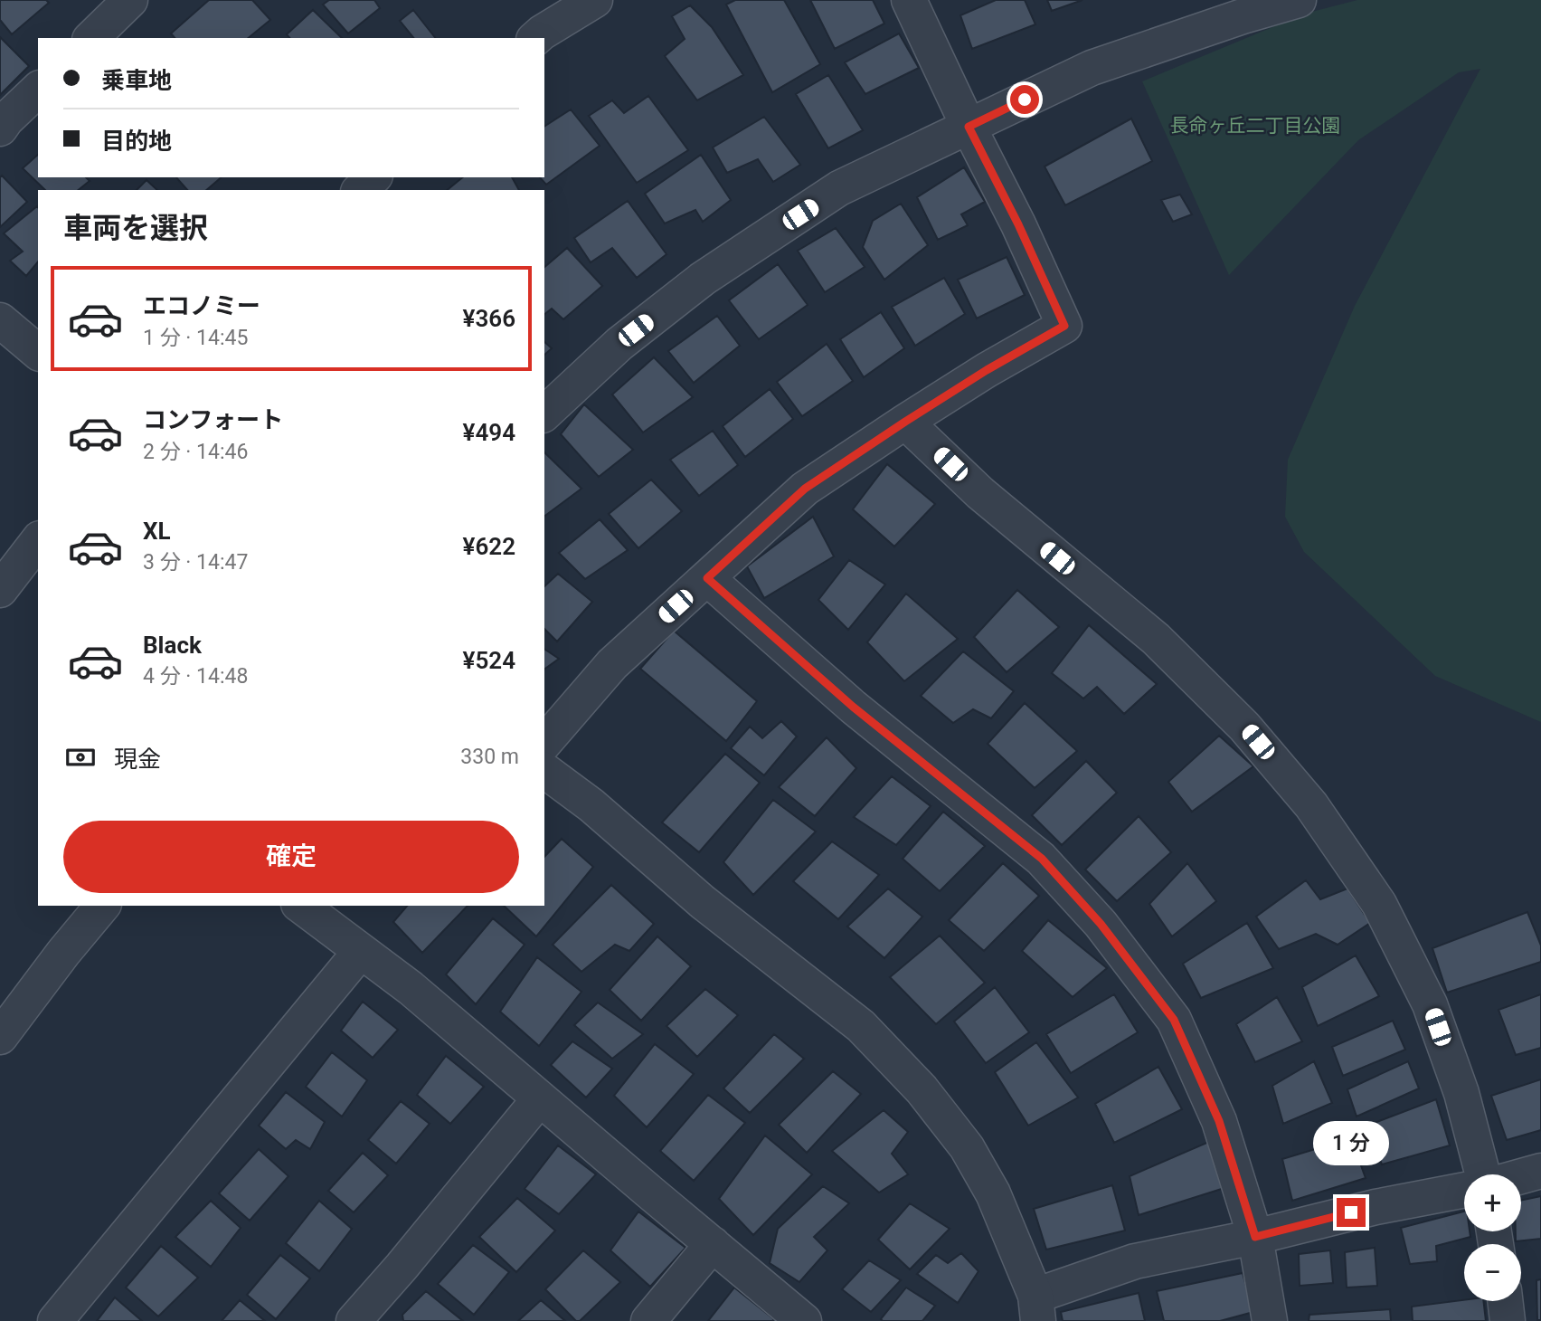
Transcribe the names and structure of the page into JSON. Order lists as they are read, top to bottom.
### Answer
{
  "parks": ["長命ヶ丘二丁目公園"],
  "page": {
    "banner": ["乗車地", "目的地"],
    "heading": "車両を選択",
    "list": [
      {
        "name": "エコノミー",
        "note": "1 分 · 14:45",
        "value": "¥366"
      },
      {
        "name": "コンフォート",
        "note": "2 分 · 14:46",
        "value": "¥494"
      },
      {
        "name": "XL",
        "note": "3 分 · 14:47",
        "value": "¥622"
      },
      {
        "name": "Black",
        "note": "4 分 · 14:48",
        "value": "¥524"
      }
    ],
    "pay": ["現金", "330 m"],
    "buttons": "確定",
    "bubble": "1 分",
    "map_buttons": ["+", "−"]
  }
}
